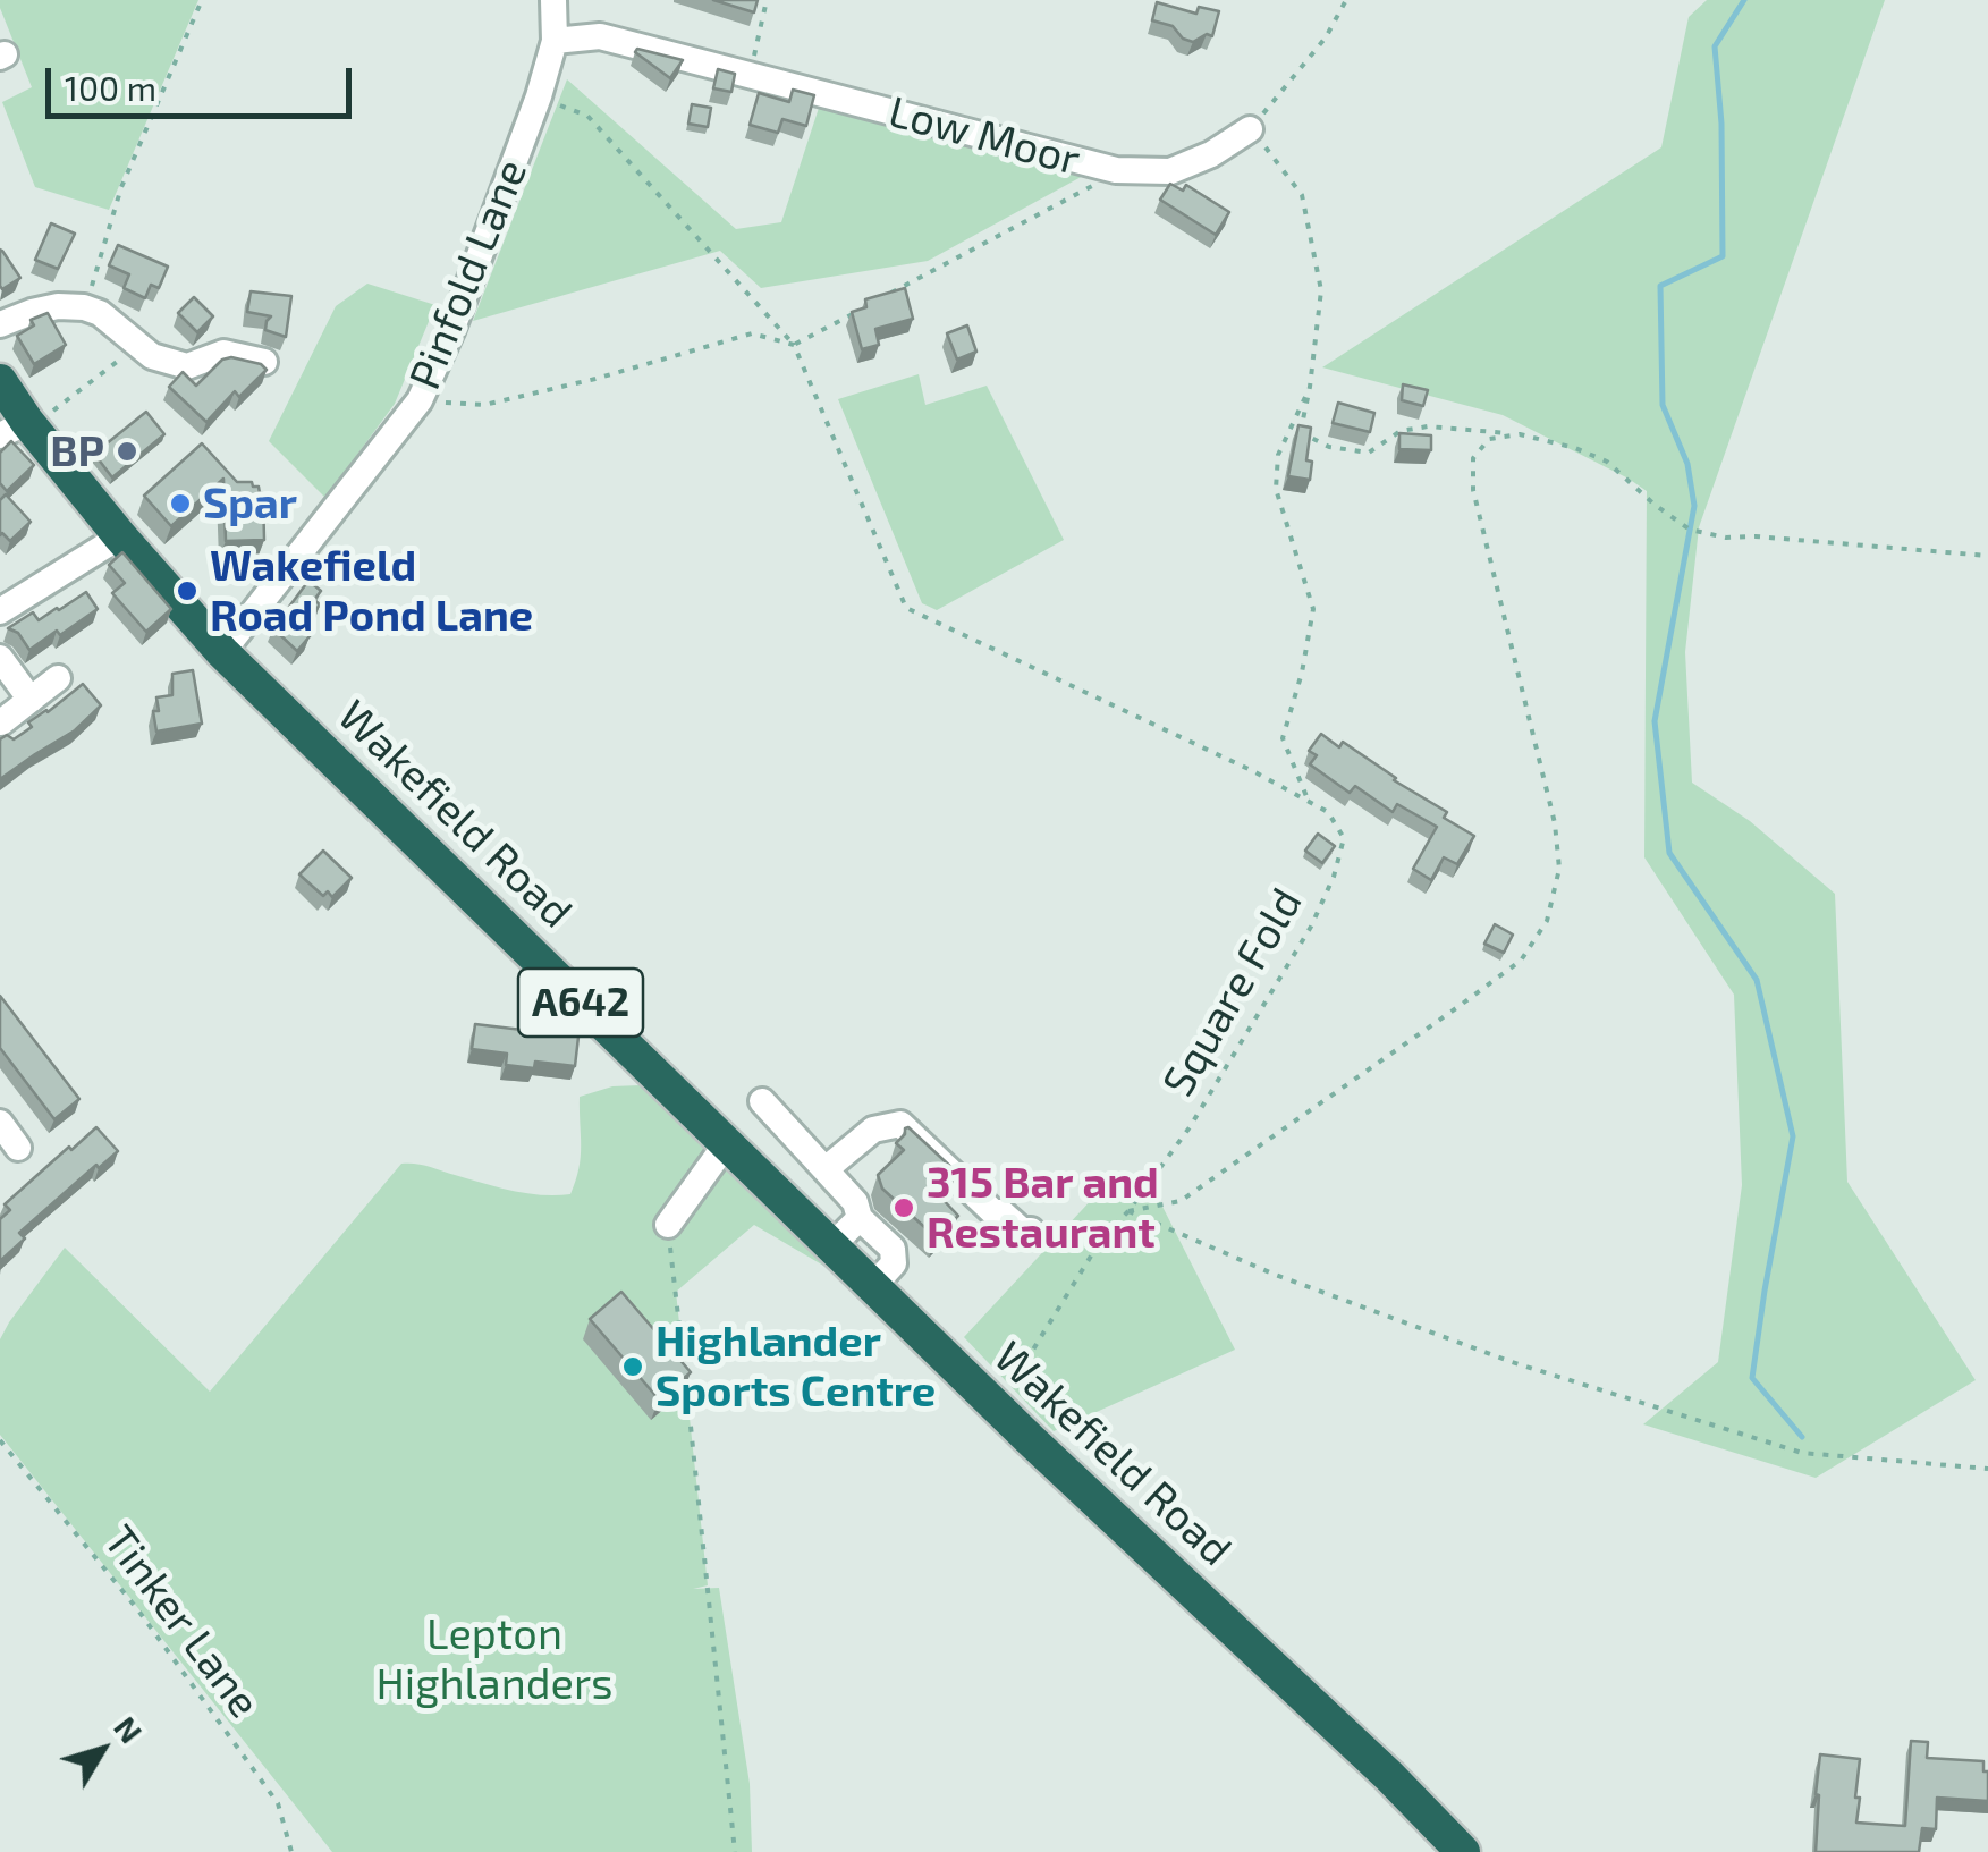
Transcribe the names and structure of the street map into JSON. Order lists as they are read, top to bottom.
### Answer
{
  "streets": {
    "highway": ["Wakefield Road", "A642"],
    "street": ["Low Moor", "Pinfold Lane"],
    "path": ["Square Fold", "Tinker Lane"]
  },
  "crossings": [
    ["Low Moor", "Pinfold Lane"],
    ["Pinfold Lane", "Wakefield Road"]
  ],
  "parks": ["Lepton Highlanders"],
  "places": [
    "BP",
    "Spar",
    "Wakefield Road Pond Lane",
    "315 Bar and Restaurant",
    "Highlander Sports Centre"
  ],
  "scale_bar": "100 m",
  "north": "top right"
}
